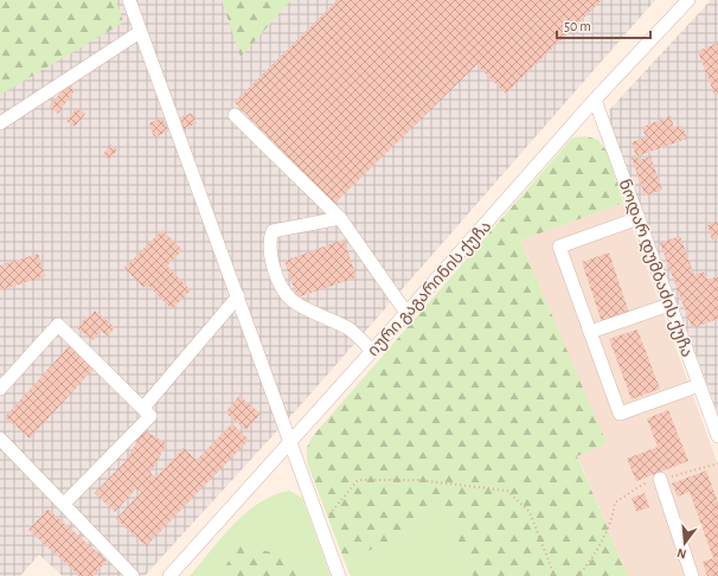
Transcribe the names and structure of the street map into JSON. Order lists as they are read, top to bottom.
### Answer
{
  "streets": {
    "street": ["ნოდარ დუმბაძის ქუჩა", "იური გაგარინის ქუჩა"]
  },
  "crossings": [
    ["ნოდარ დუმბაძის ქუჩა", "იური გაგარინის ქუჩა"]
  ],
  "scale_bar": "50 m",
  "north": "bottom"
}
